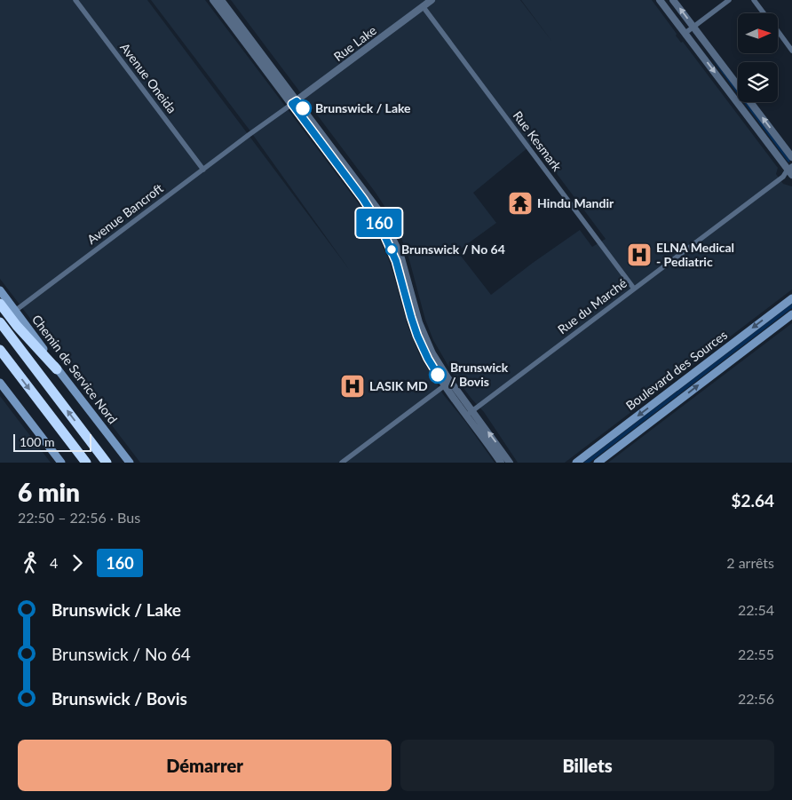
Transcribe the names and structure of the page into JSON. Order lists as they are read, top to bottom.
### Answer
{
  "streets": {
    "main road": ["Chemin de Service Nord", "Boulevard des Sources"],
    "street": [
      "Rue Lake",
      "Avenue Oneida",
      "Rue Kesmark",
      "Avenue Bancroft",
      "Rue du Marché"
    ]
  },
  "crossings": [
    ["Rue Lake", "Rue Kesmark"],
    ["Rue Lake", "Avenue Bancroft"],
    ["Avenue Oneida", "Avenue Bancroft"],
    ["Rue Kesmark", "Rue du Marché"],
    ["Avenue Bancroft", "Chemin de Service Nord"]
  ],
  "places": {
    "other": ["Brunswick / Lake", "Brunswick / No 64", "Brunswick / Bovis"],
    "temple": ["Hindu Mandir"],
    "hospital": ["ELNA Medical - Pediatric", "LASIK MD"]
  },
  "lines": ["bus line 160"],
  "scale_bar": "100 m",
  "north": "right",
  "page": {
    "on_map": "160",
    "scale": "100 m",
    "heading": ["6 min", "22:50 – 22:56 · Bus", "$2.64"],
    "legs": ["4", "160", "2 arrêts"],
    "list": [
      {
        "name": "Brunswick / Lake",
        "value": "22:54"
      },
      {
        "name": "Brunswick / No 64",
        "value": "22:55"
      },
      {
        "name": "Brunswick / Bovis",
        "value": "22:56"
      }
    ],
    "buttons": ["Démarrer", "Billets"]
  }
}
